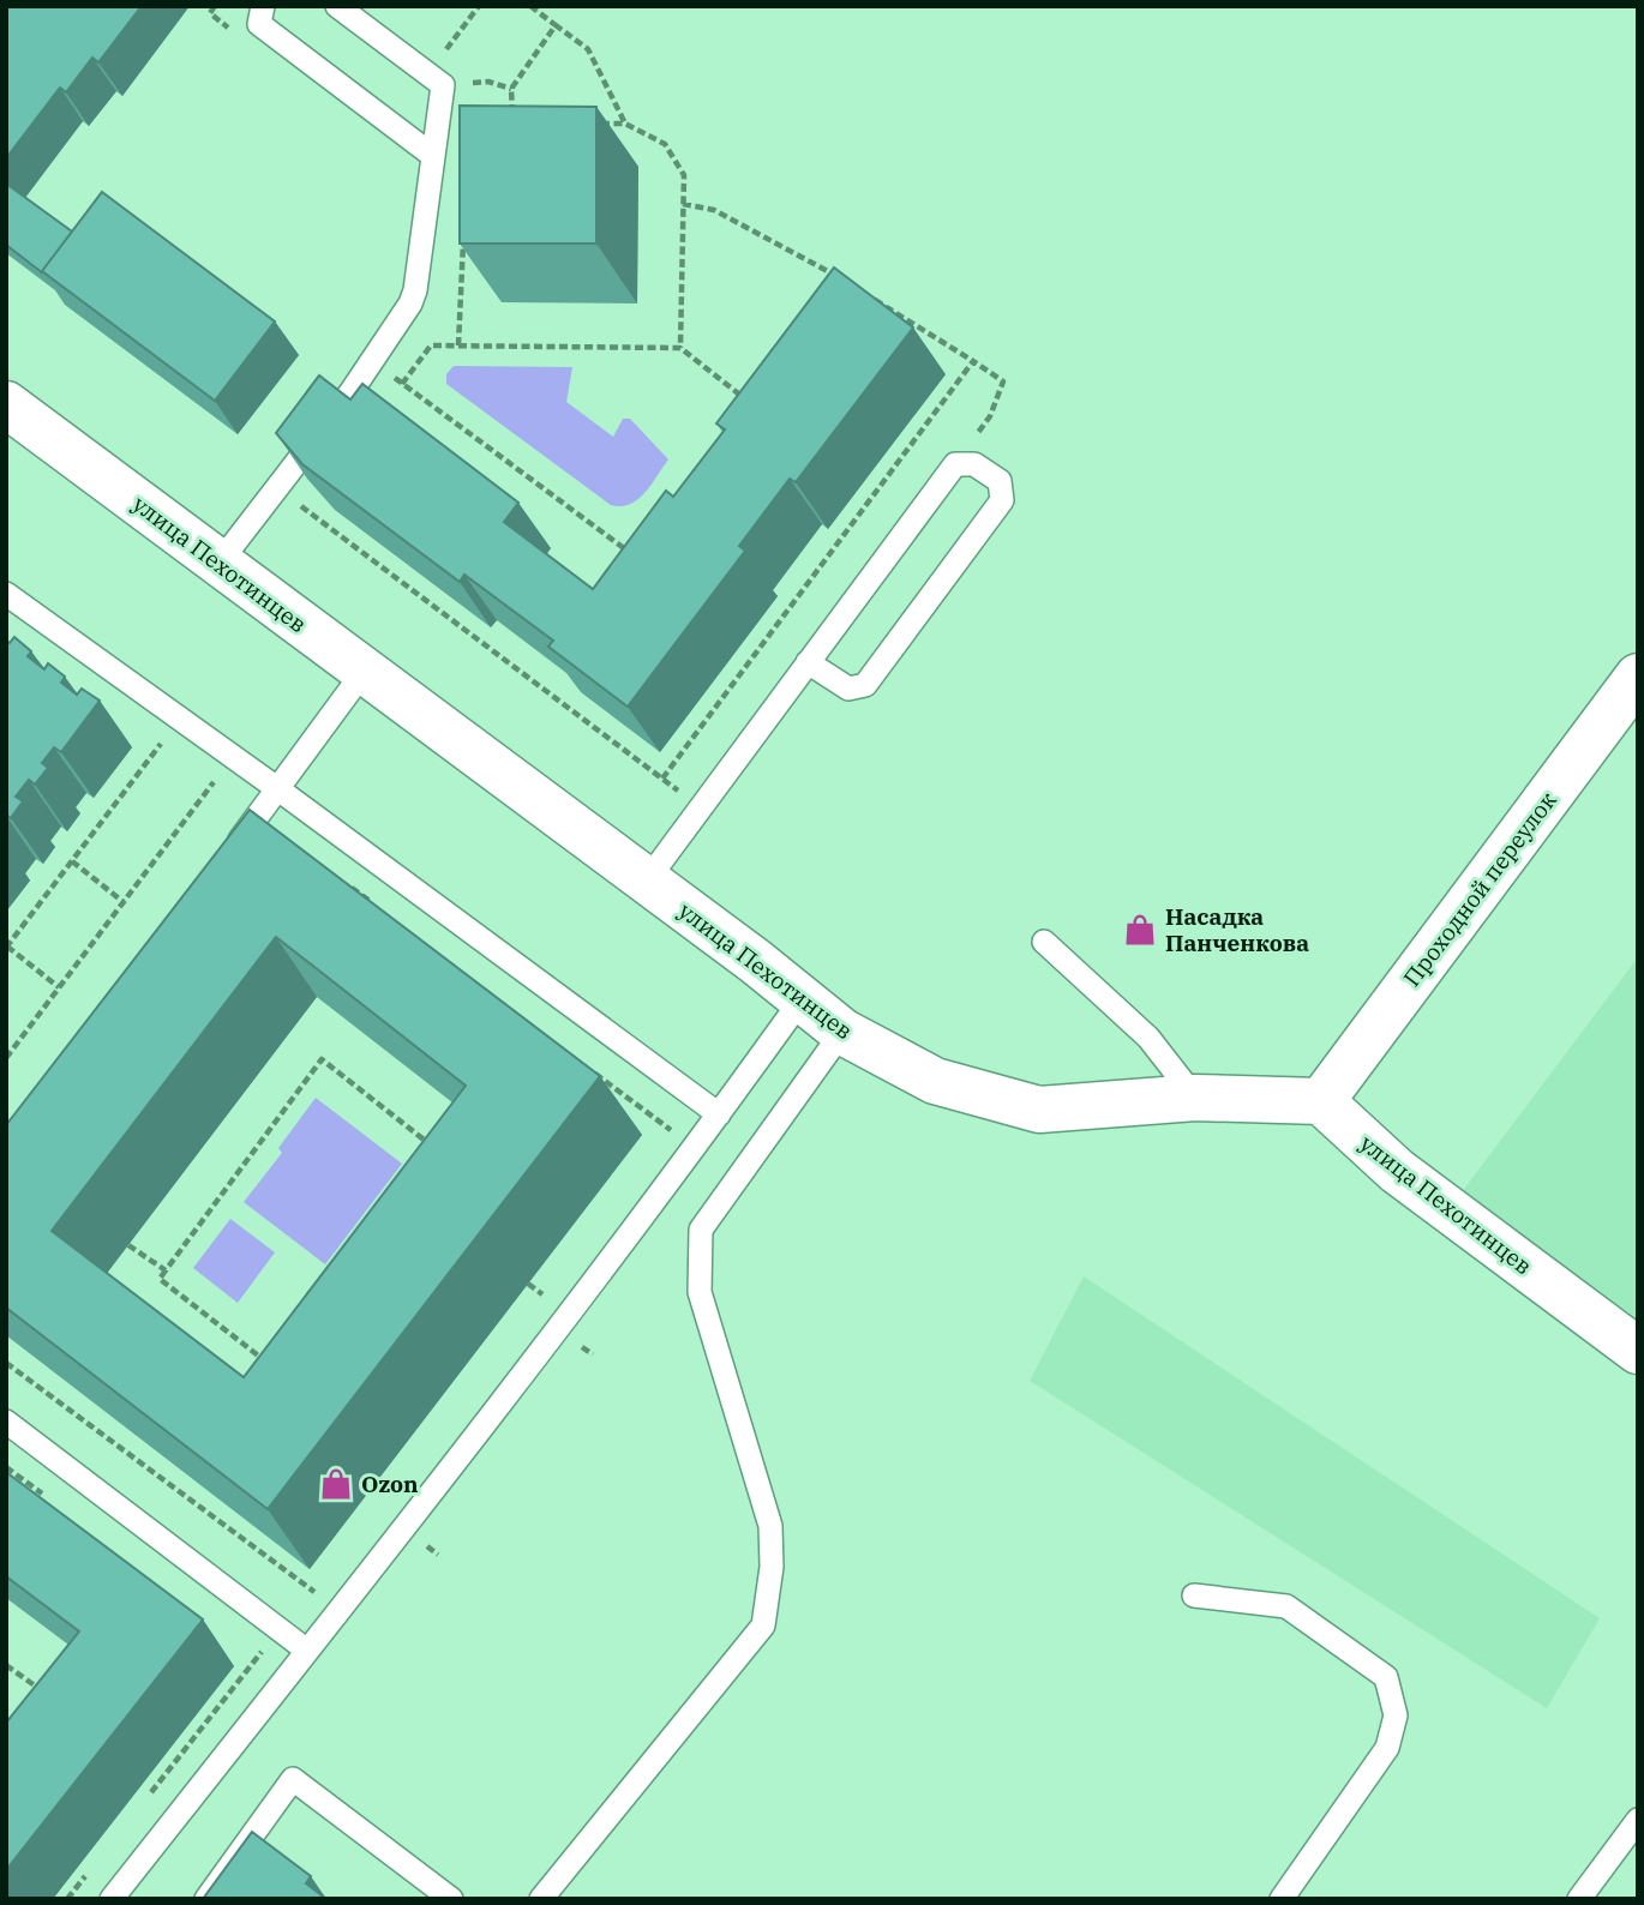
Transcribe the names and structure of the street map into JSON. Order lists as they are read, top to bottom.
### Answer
{
  "streets": {
    "street": ["улица Пехотинцев", "Проходной переулок"]
  },
  "crossings": [
    ["улица Пехотинцев", "Проходной переулок"]
  ],
  "places": {
    "shop": ["Насадка Панченкова", "Ozon"]
  }
}
